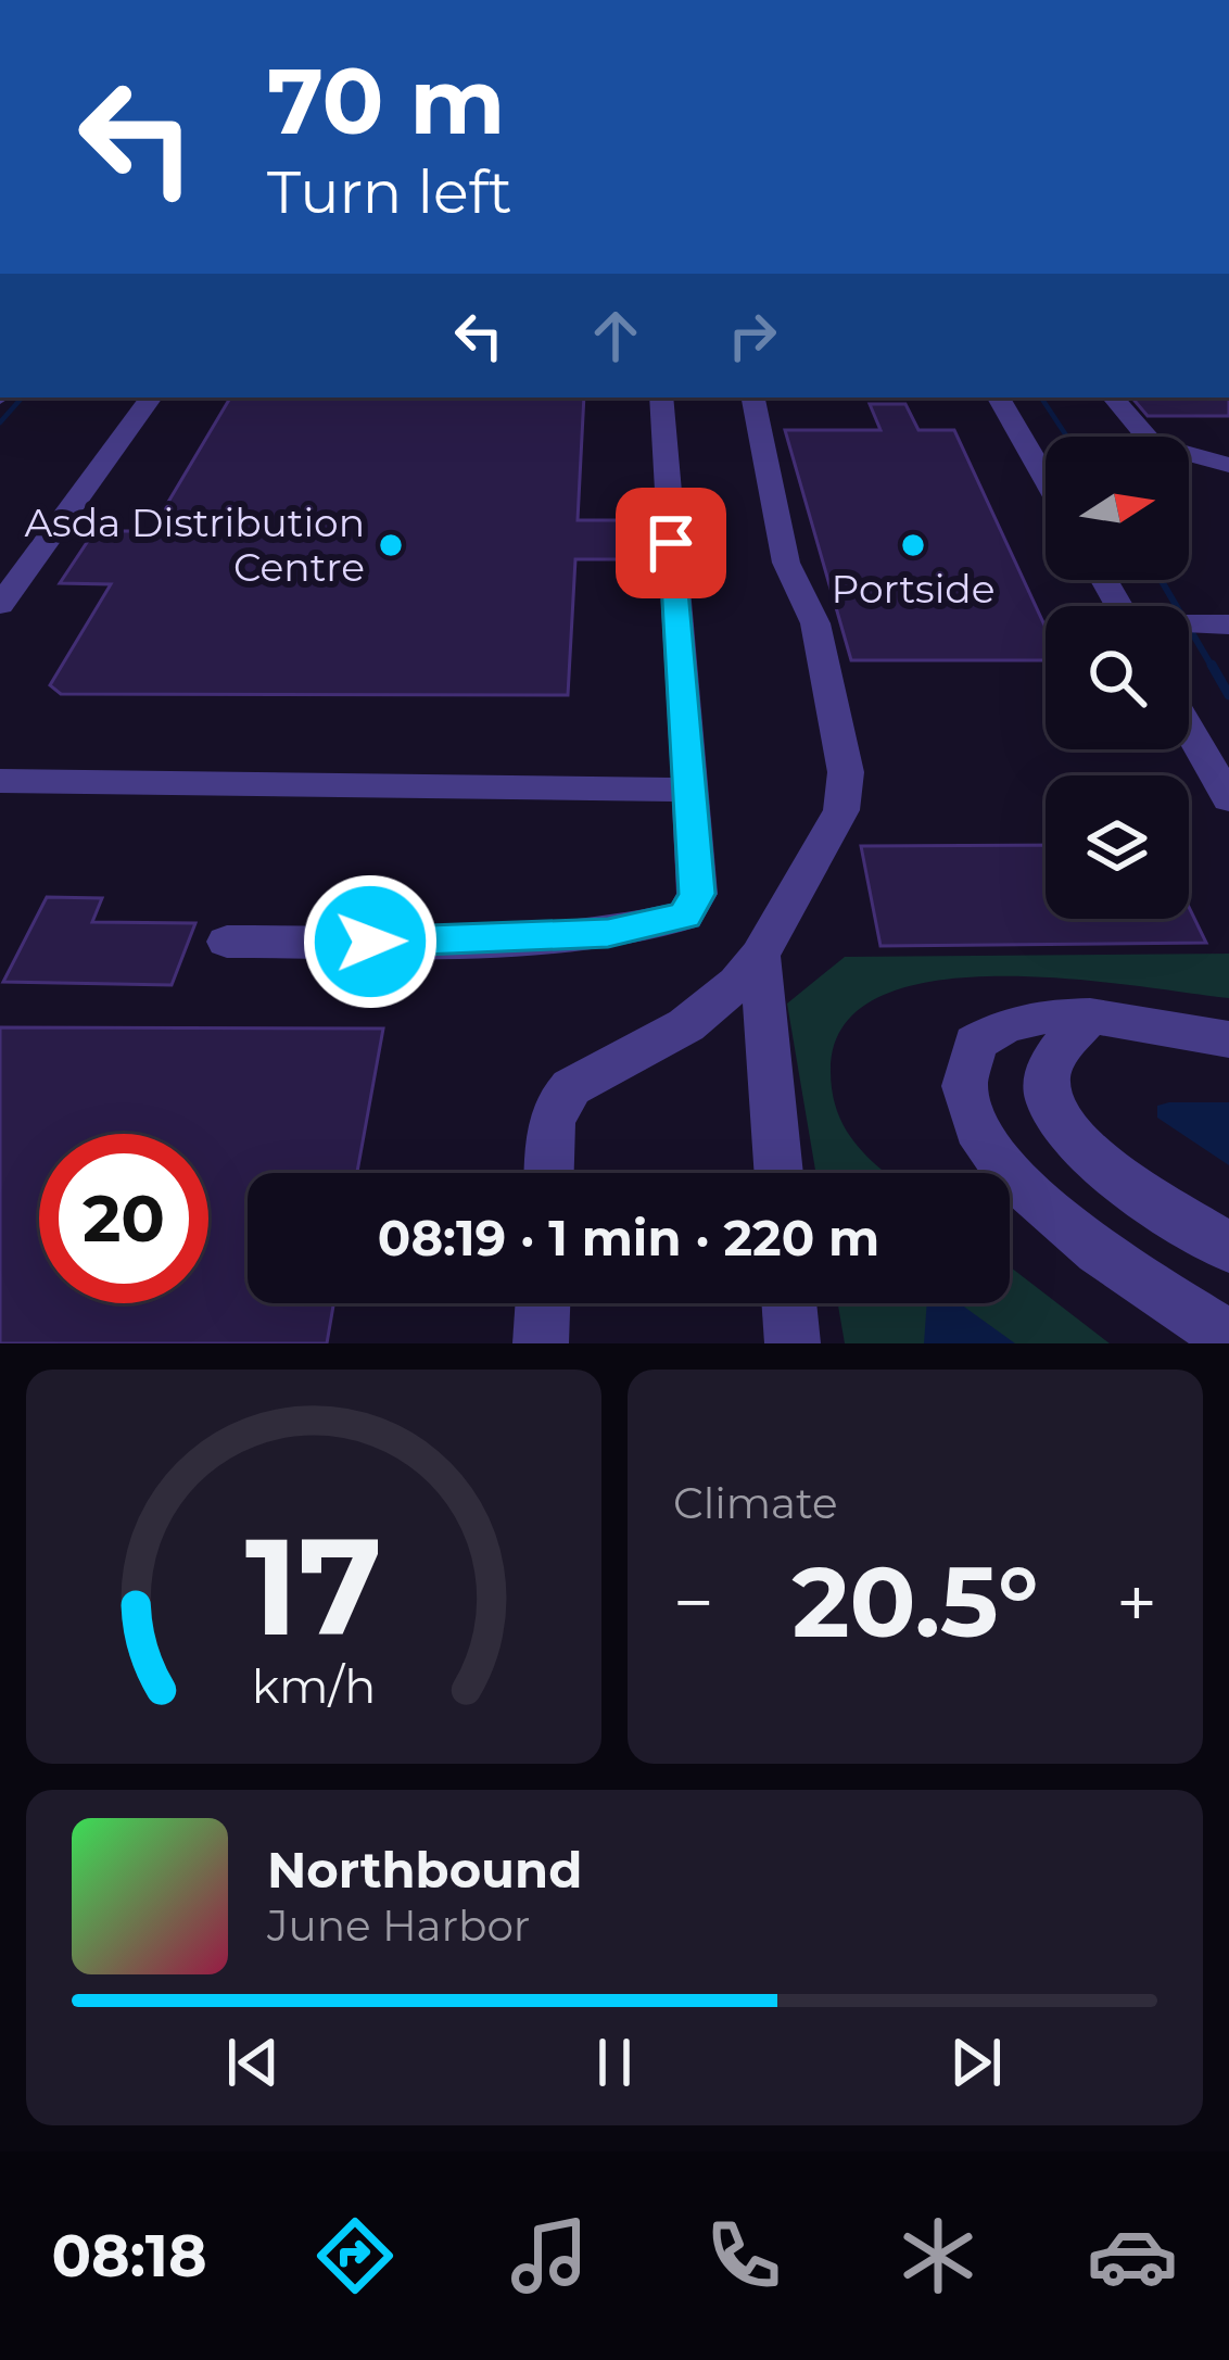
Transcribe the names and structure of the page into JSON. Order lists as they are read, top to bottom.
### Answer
{
  "places": ["Asda Distribution Centre", "Portside"],
  "north": "right",
  "page": {
    "turn": ["70 m", "Turn left"],
    "limit": "20",
    "trip": "08:19 · 1 min · 220 m",
    "tile": "Climate",
    "heat": ["−", "20.5°", "+"],
    "song": ["Northbound", "June Harbor"],
    "tabs": "08:18",
    "gauge": ["17", "km/h"]
  }
}
